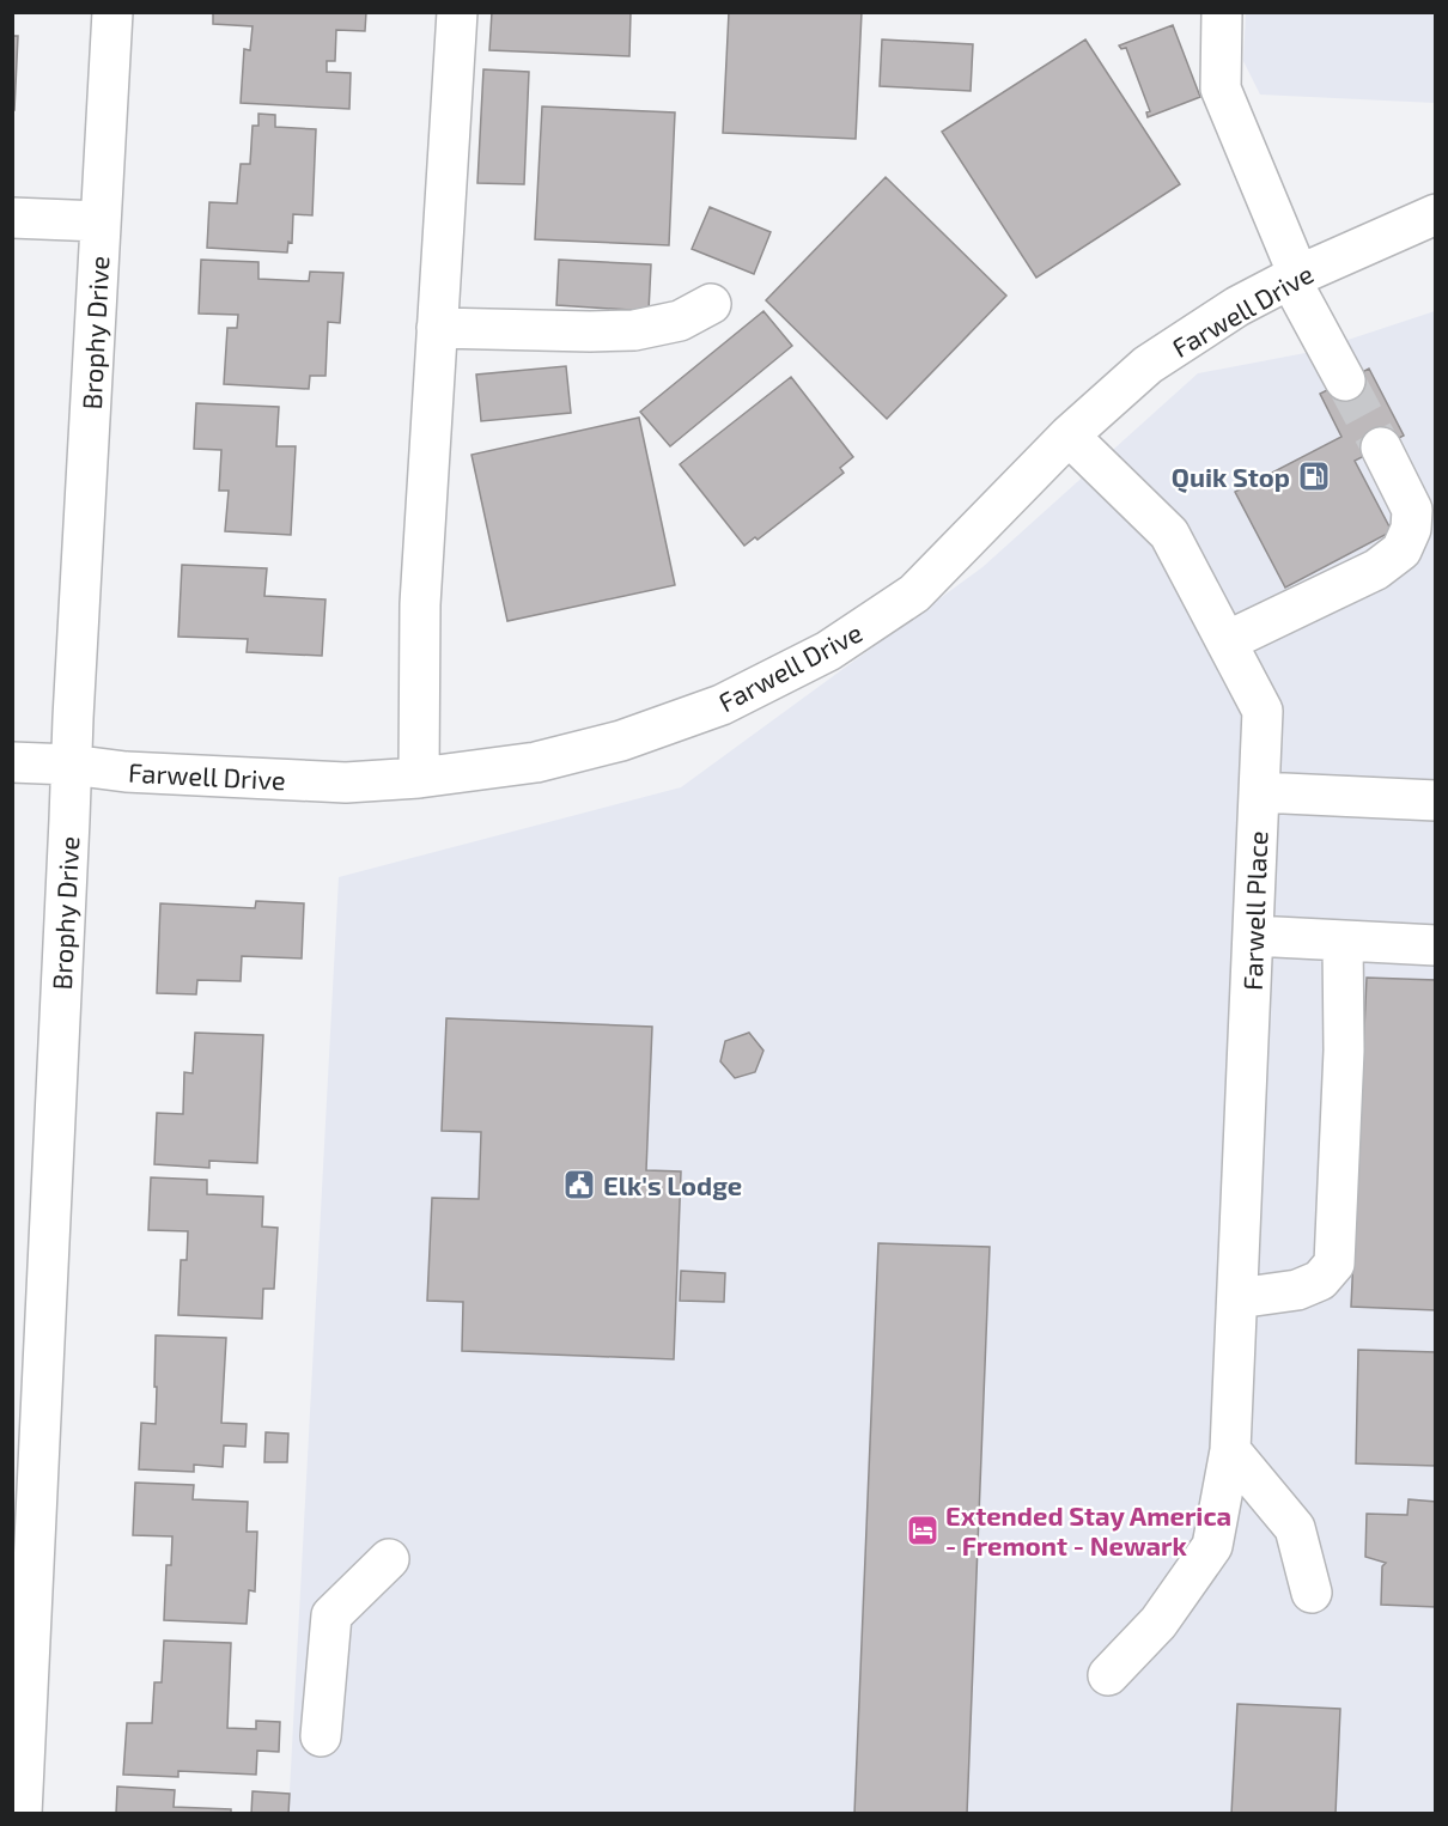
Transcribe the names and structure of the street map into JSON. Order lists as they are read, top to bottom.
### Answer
{
  "streets": {
    "street": ["Farwell Drive", "Brophy Drive", "Farwell Place"]
  },
  "crossings": [
    ["Farwell Drive", "Brophy Drive"],
    ["Farwell Drive", "Farwell Place"]
  ],
  "places": {
    "fuel station": ["Quik Stop"],
    "public building": ["Elk's Lodge"],
    "hotel": ["Extended Stay America - Fremont - Newark"]
  }
}
